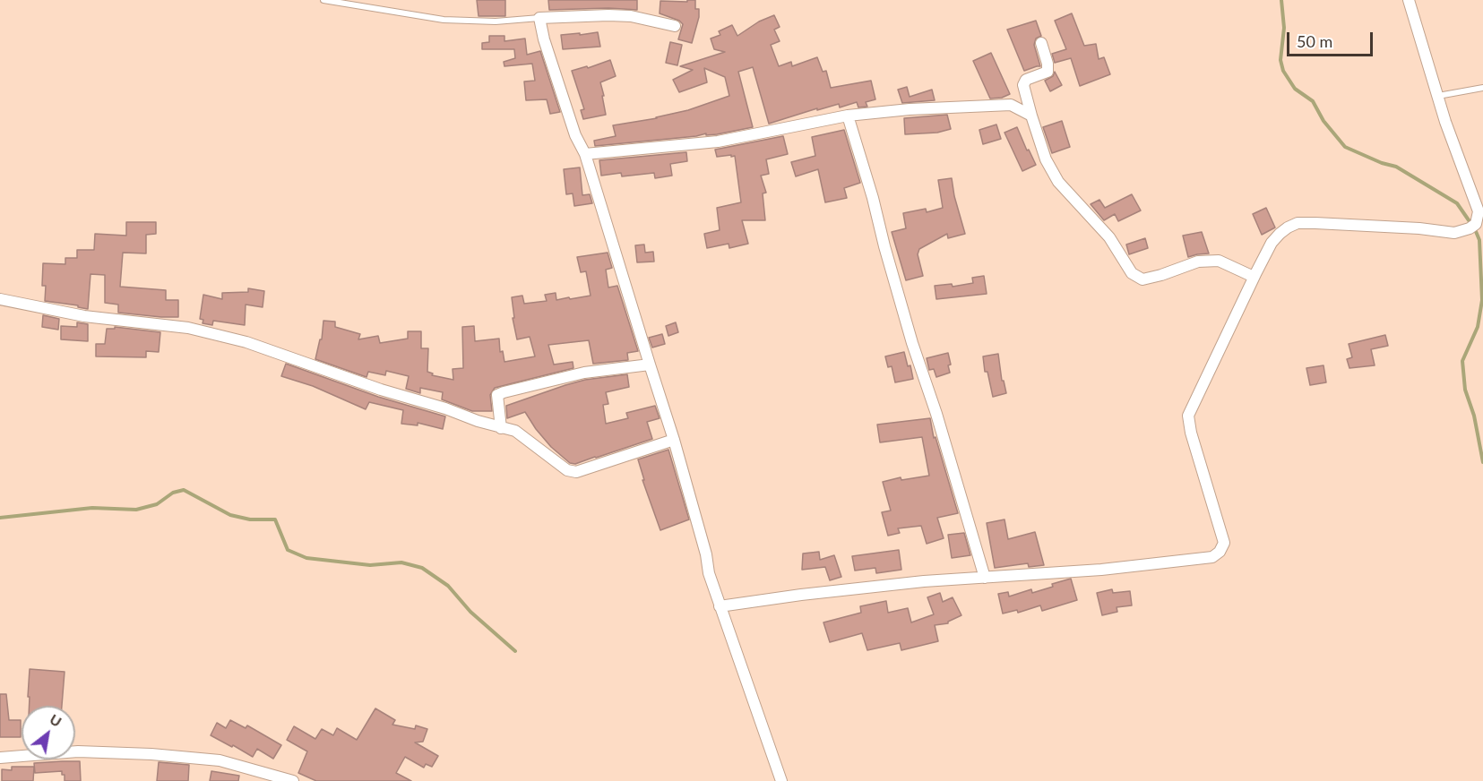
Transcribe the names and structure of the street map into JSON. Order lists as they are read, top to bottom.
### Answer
{
  "scale_bar": "50 m",
  "north": "top right"
}
